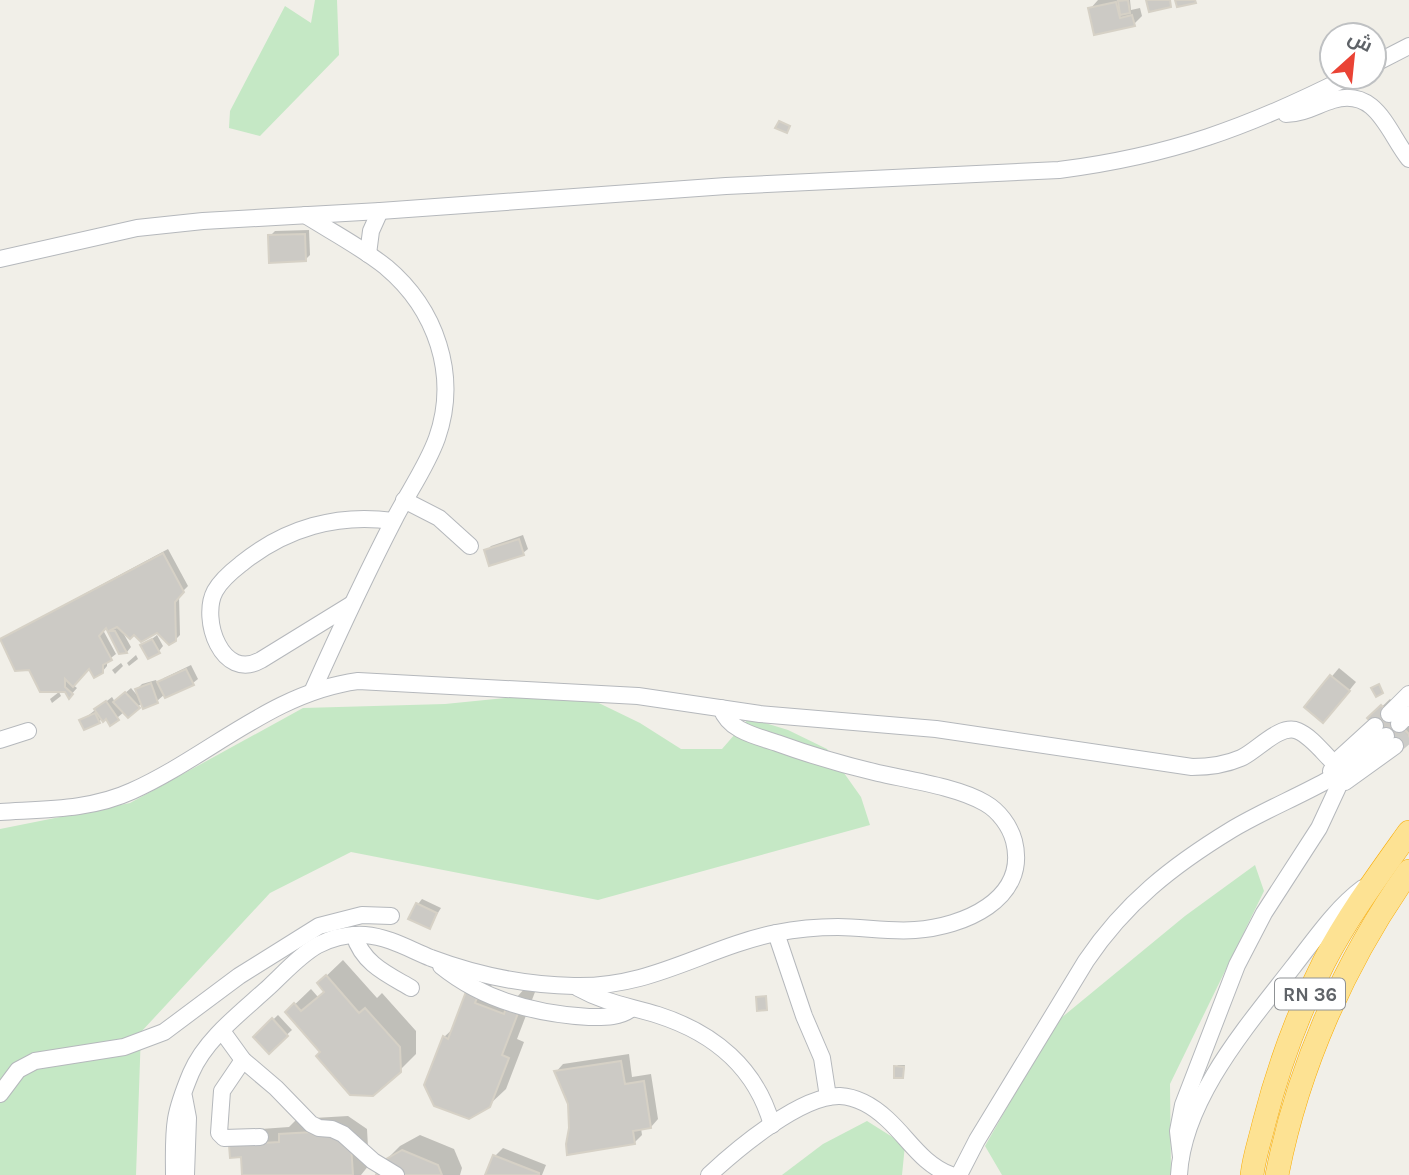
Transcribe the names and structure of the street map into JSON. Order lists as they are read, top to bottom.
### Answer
{
  "streets": {
    "highway": ["RN 36"]
  },
  "north": "top right"
}
